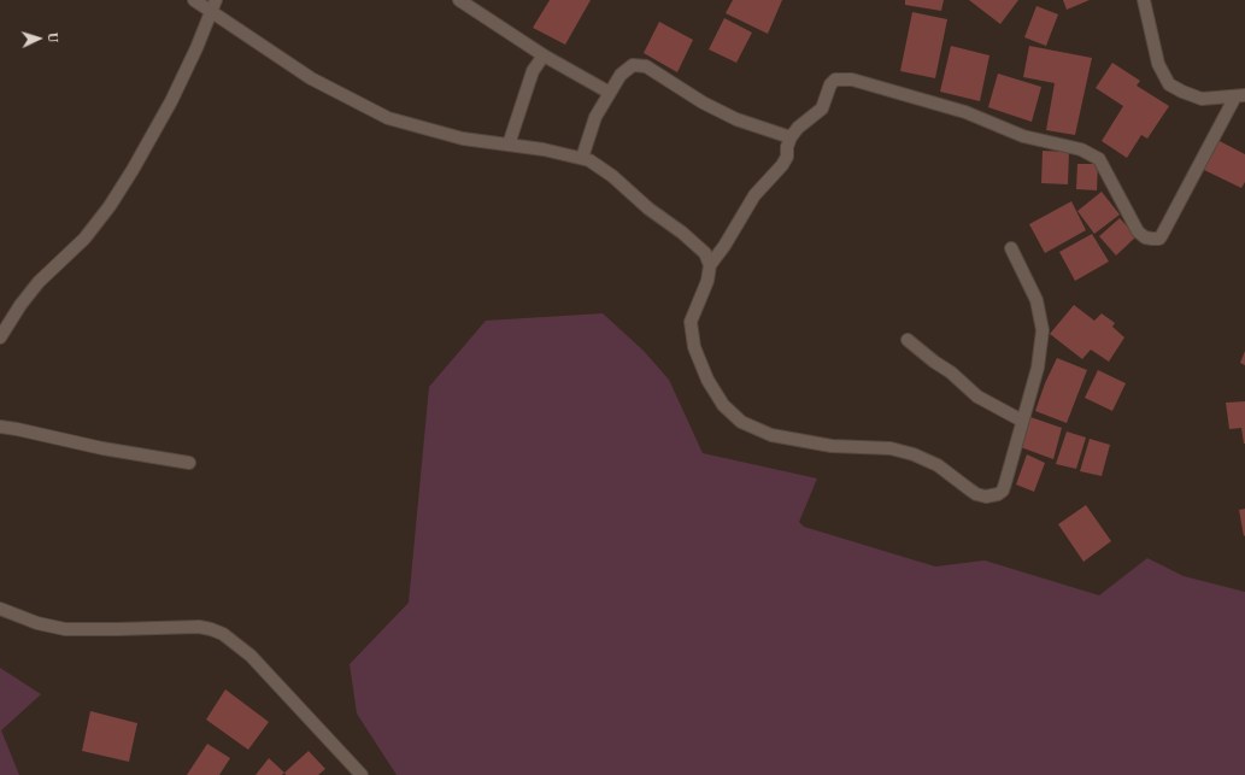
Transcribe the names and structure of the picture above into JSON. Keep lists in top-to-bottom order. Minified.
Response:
{"north":"right"}
